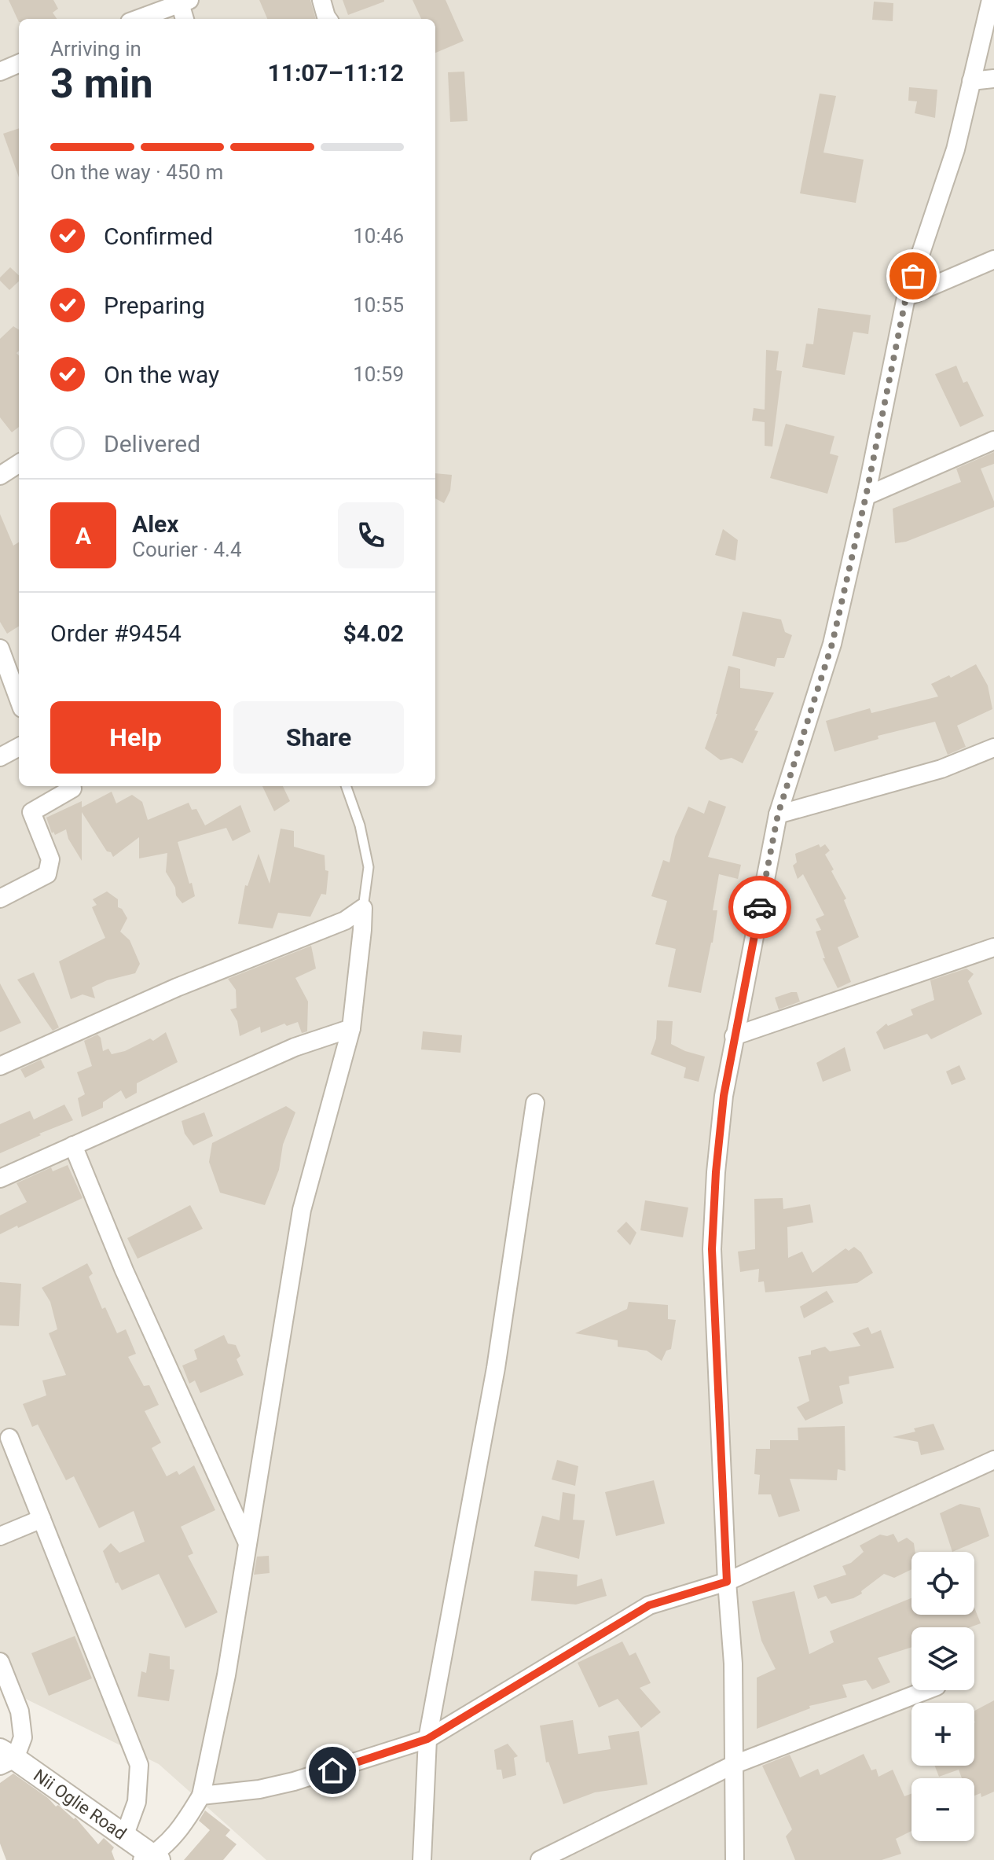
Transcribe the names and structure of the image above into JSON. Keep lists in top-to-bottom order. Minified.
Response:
{"streets":{"street":["Nii Oglie Road"]},"page":{"heading":["3 min","Arriving in","11:07–11:12"],"panel":["Alex","Courier · 4.4","Order #9454","$4.02"],"bar":"On the way · 450 m","list":[["Confirmed","10:46"],["Preparing","10:55"],["On the way","10:59"],"Delivered"],"round":"A","buttons":["Help","Share"],"map_buttons":["+","−"]}}
